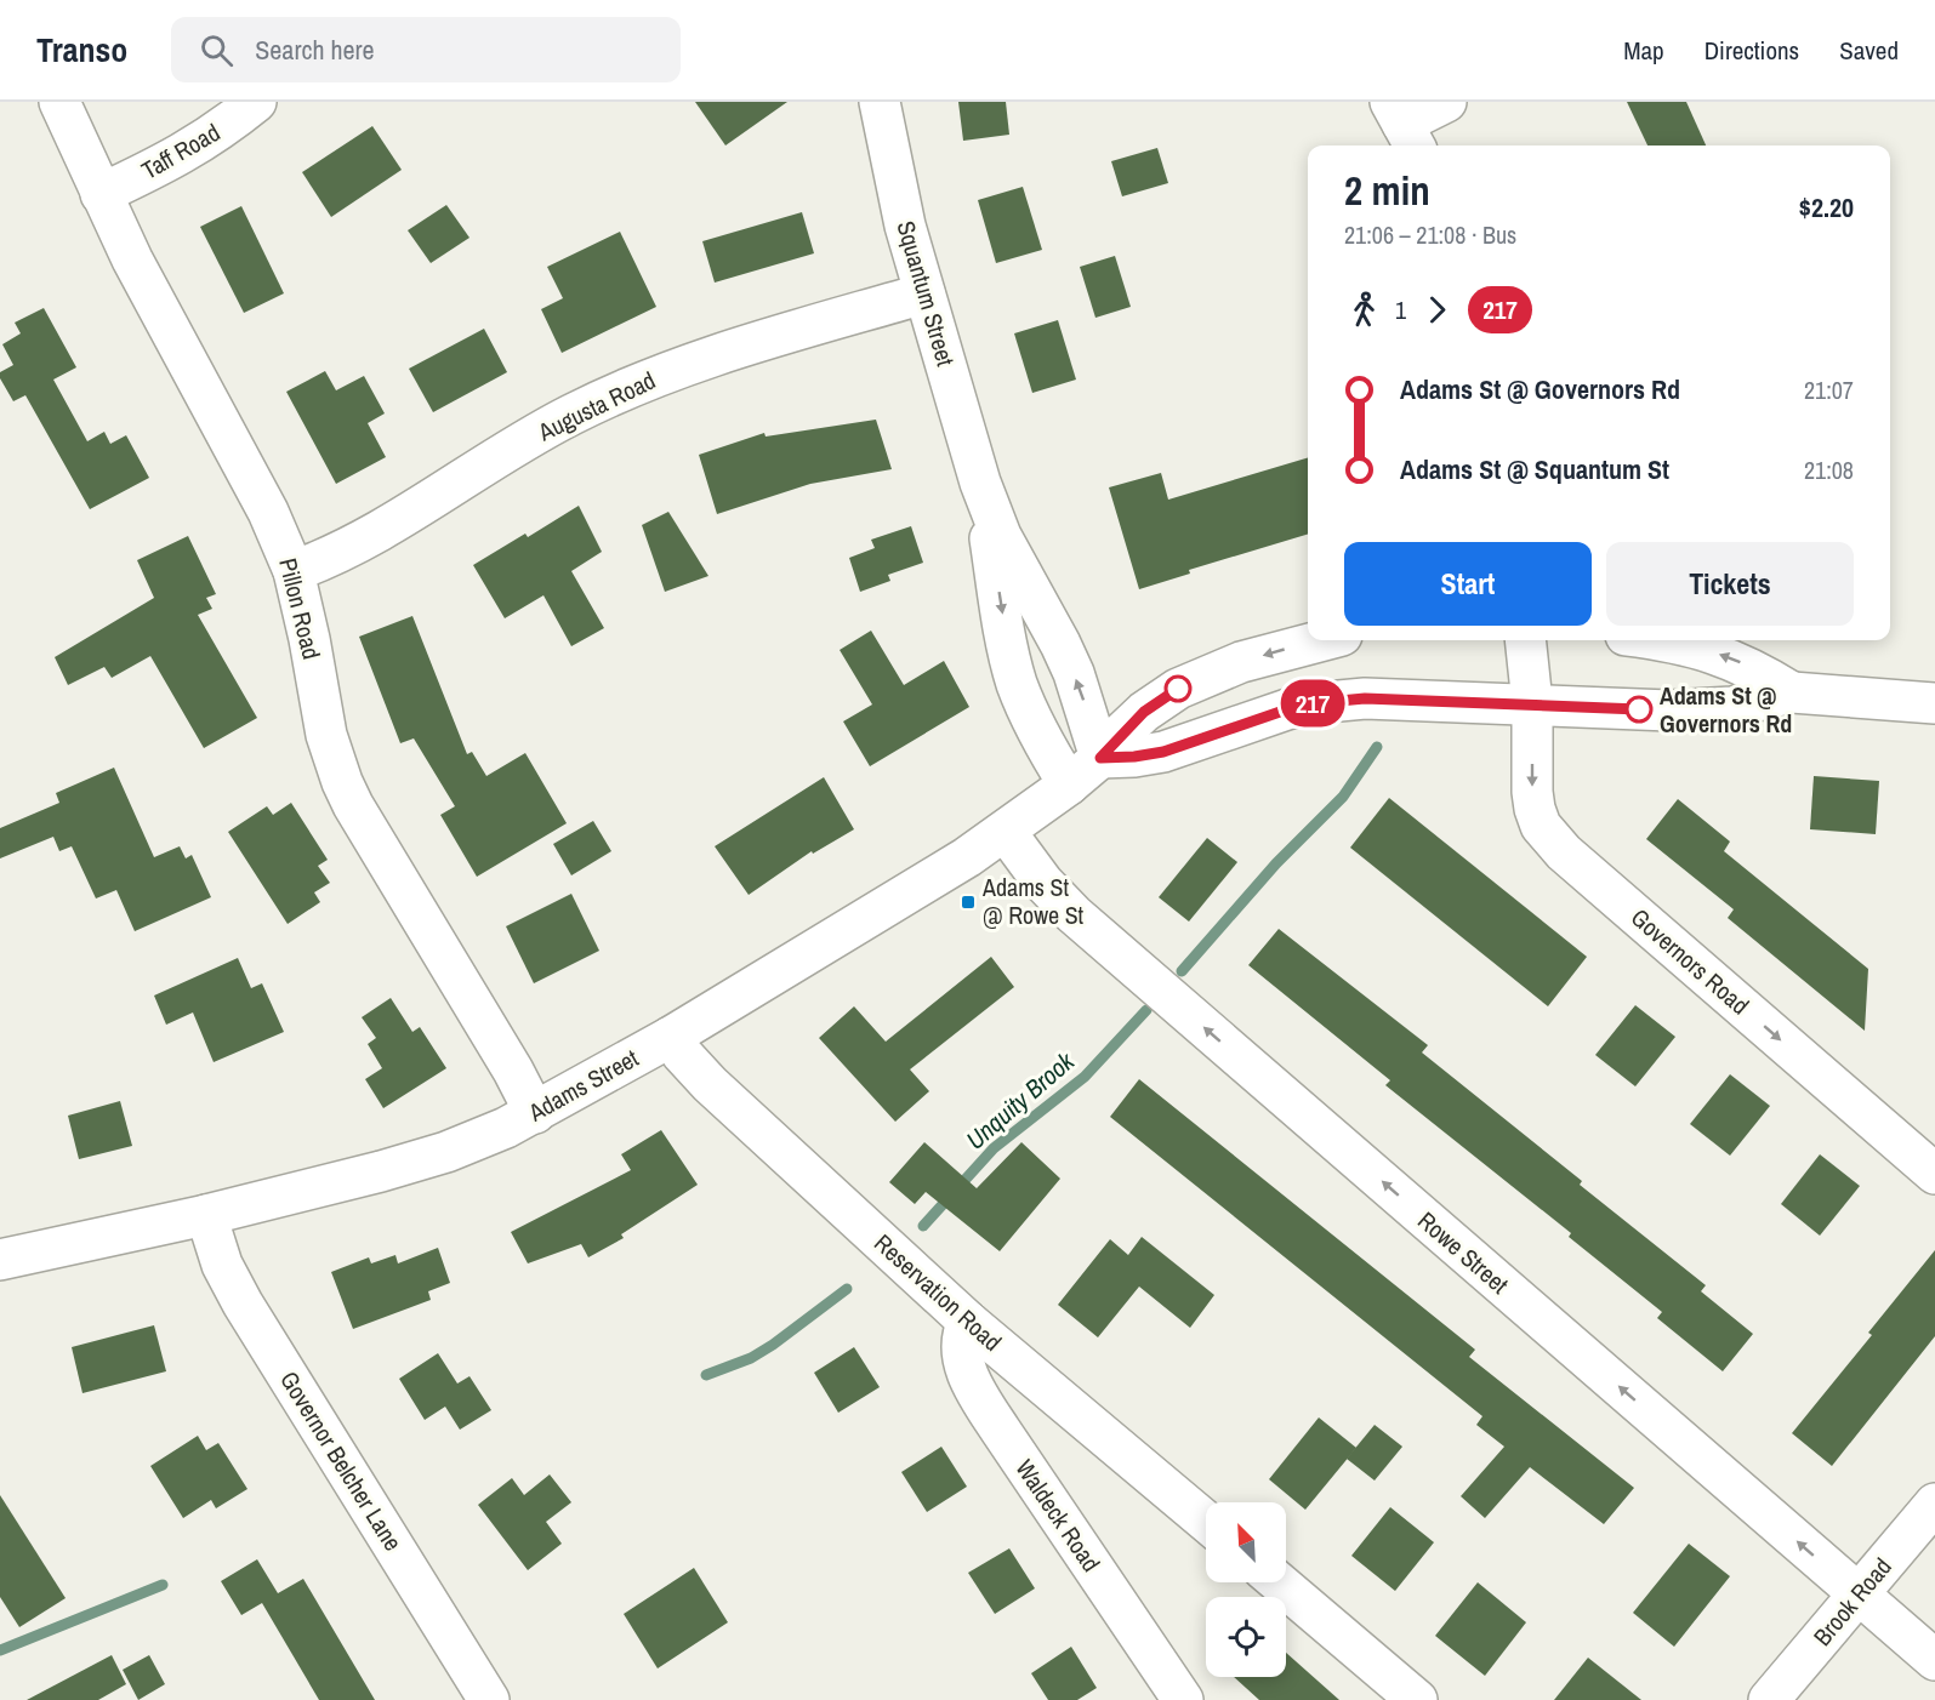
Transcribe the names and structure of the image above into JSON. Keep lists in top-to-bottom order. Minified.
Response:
{"streets":{"street":["Taff Road","Squantum Street","Augusta Road","Pillon Road","Governors Road","Adams Street","Rowe Street","Reservation Road","Governor Belcher Lane","Waldeck Road","Brook Road"]},"crossings":[["Taff Road","Pillon Road"],["Squantum Street","Augusta Road"],["Squantum Street","Adams Street"],["Augusta Road","Pillon Road"],["Pillon Road","Adams Street"],["Adams Street","Rowe Street"],["Adams Street","Reservation Road"],["Adams Street","Governor Belcher Lane"],["Rowe Street","Brook Road"],["Reservation Road","Waldeck Road"]],"one_way":["Governors Road","Rowe Street"],"water":["Unquity Brook"],"places":{"other":["Adams St @ Governors Rd"],"transit":["Adams St @ Rowe St"]},"lines":["bus line 217"],"north":"top left","page":{"header":"Transo","search":"Search here","nav":["Map","Directions","Saved"],"on_map":"217","heading":["2 min","21:06 – 21:08 · Bus","$2.20"],"legs":["1","217"],"list":[{"name":"Adams St @ Governors Rd","value":"21:07"},{"name":"Adams St @ Squantum St","value":"21:08"}],"buttons":["Start","Tickets"]}}
